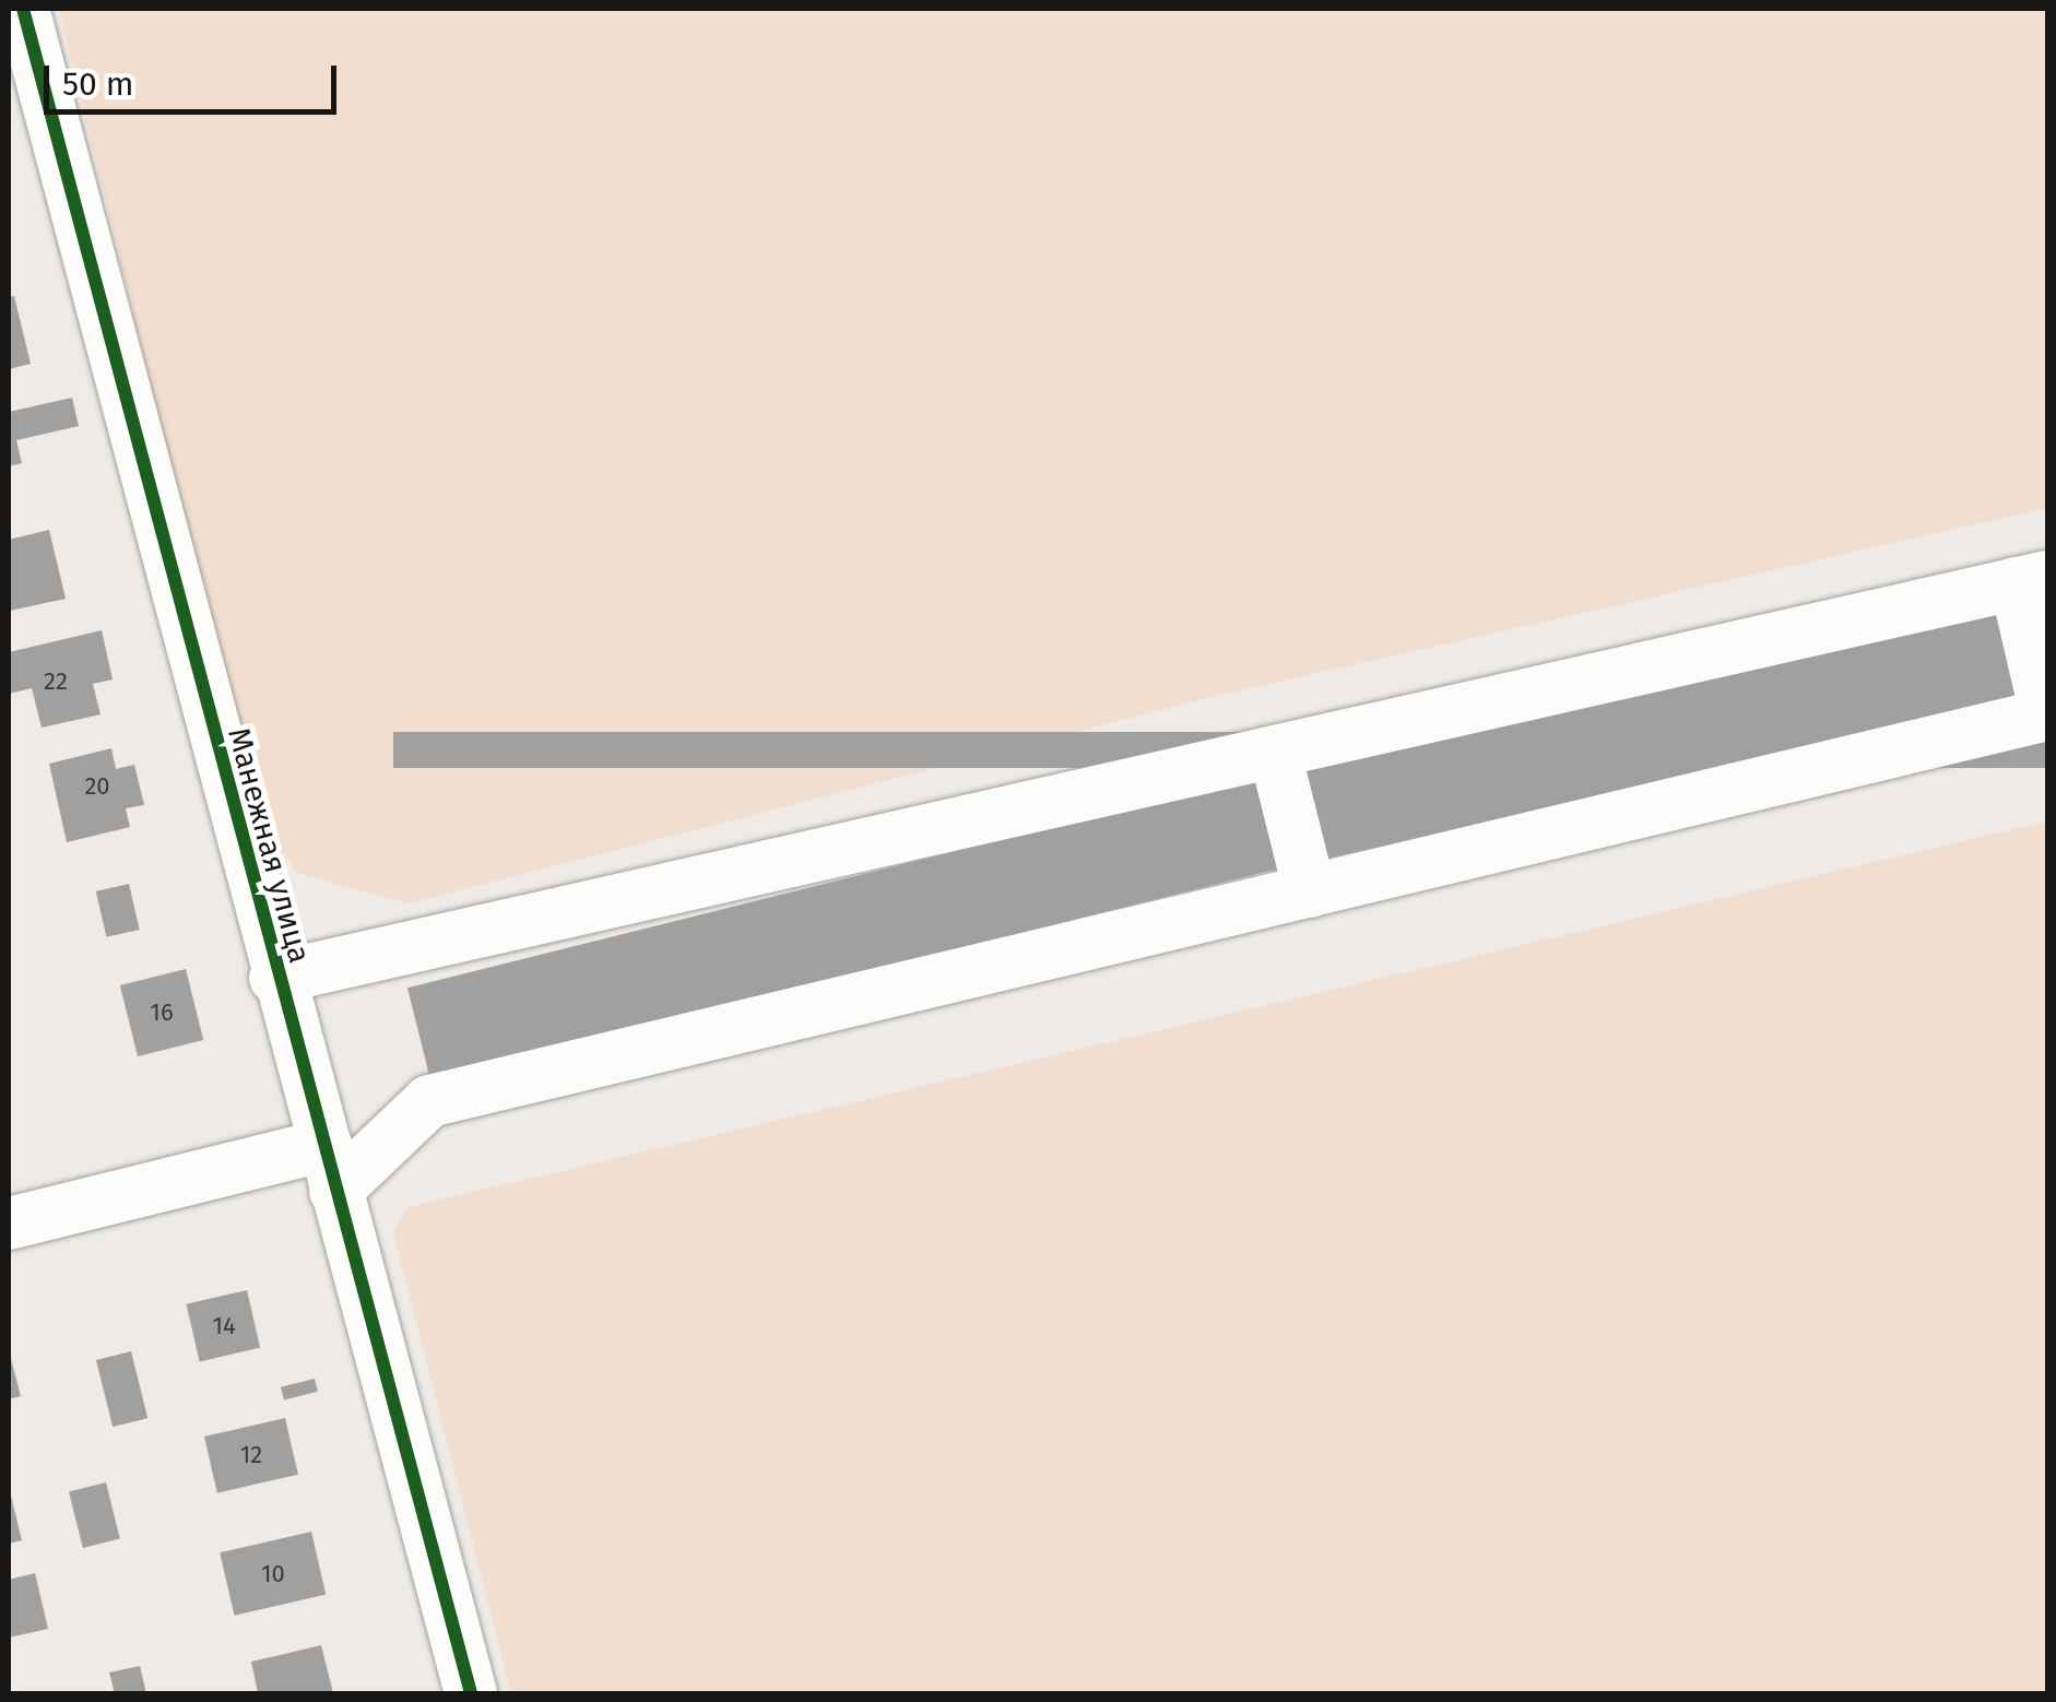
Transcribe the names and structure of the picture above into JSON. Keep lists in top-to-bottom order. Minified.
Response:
{"streets":{"street":["Манежная улица"]},"house_numbers":["22","20","16","14","12","10"],"scale_bar":"50 m"}
